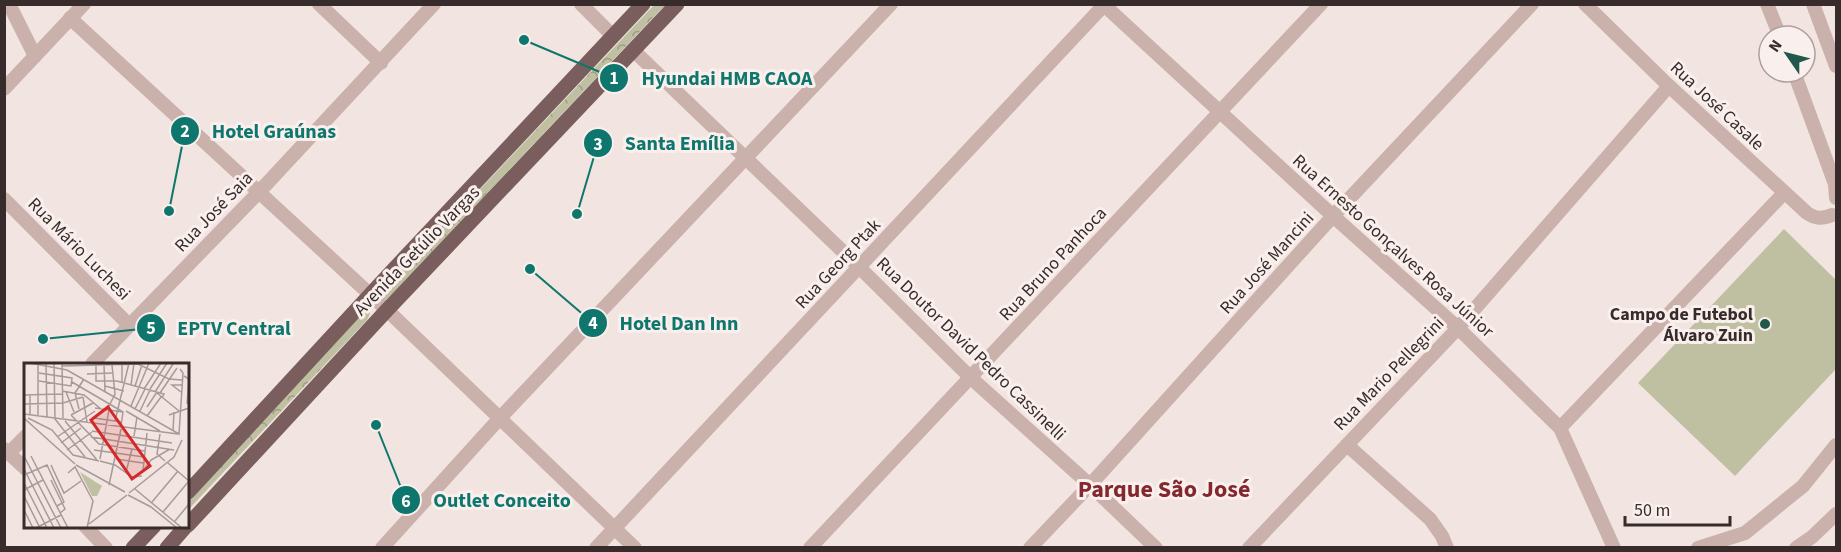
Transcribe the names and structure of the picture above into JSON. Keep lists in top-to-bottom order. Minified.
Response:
{"streets":{"main road":["Avenida Getúlio Vargas"],"street":["Rua José Casale","Rua José Saia","Rua Ernesto Gonçalves Rosa Júnior","Rua Mário Luchesi","Rua José Mancini","Rua Georg Ptak","Rua Bruno Panhoca","Rua Doutor David Pedro Cassinelli","Rua Mario Pellegrini"]},"crossings":[["Rua José Casale","Rua Mario Pellegrini"],["Rua José Saia","Rua Mário Luchesi"],["Rua Ernesto Gonçalves Rosa Júnior","Rua José Mancini"],["Rua Ernesto Gonçalves Rosa Júnior","Rua Georg Ptak"],["Rua Ernesto Gonçalves Rosa Júnior","Rua Bruno Panhoca"],["Rua Ernesto Gonçalves Rosa Júnior","Rua Mario Pellegrini"],["Avenida Getúlio Vargas","Rua Doutor David Pedro Cassinelli"],["Rua José Mancini","Rua Doutor David Pedro Cassinelli"],["Rua Georg Ptak","Rua Doutor David Pedro Cassinelli"],["Rua Bruno Panhoca","Rua Doutor David Pedro Cassinelli"]],"districts":["Parque São José"],"places":["Hyundai HMB CAOA","Hotel Graúnas","Santa Emília","Hotel Dan Inn","Campo de Futebol Álvaro Zuin","EPTV Central","Outlet Conceito"],"scale_bar":"50 m","north":"top left"}
